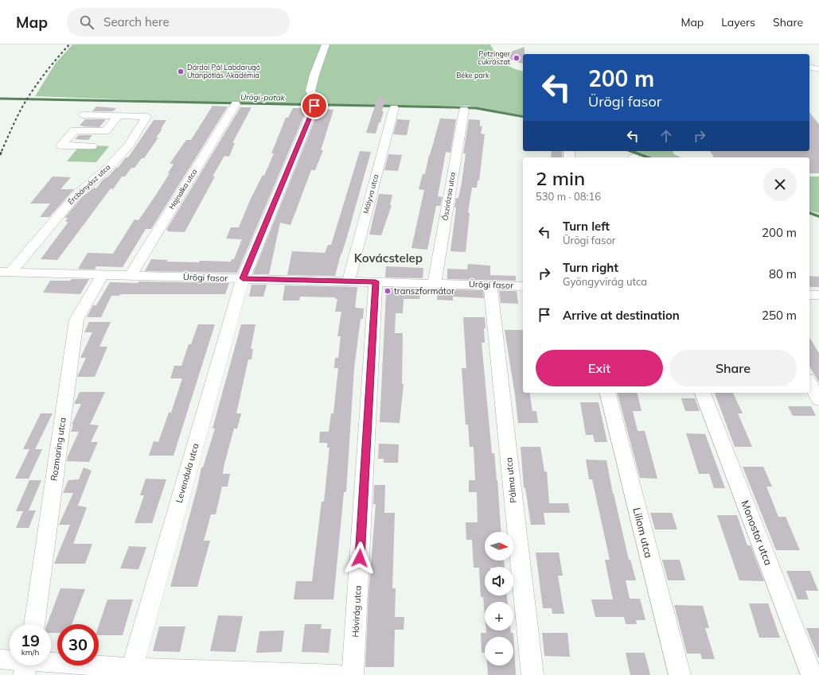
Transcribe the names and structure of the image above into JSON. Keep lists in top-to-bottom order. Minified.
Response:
{"streets":{"street":["Ércbányász utca","Hajnalka utca","Mályva utca","Őszirózsa utca","Ürögi fasor","Rozmaring utca","Levendula utca","Pálma utca","Liliom utca","Monostor utca","Hóvirág utca"]},"crossings":[["Ércbányász utca","Ürögi fasor"],["Hajnalka utca","Ürögi fasor"],["Mályva utca","Ürögi fasor"],["Őszirózsa utca","Ürögi fasor"],["Ürögi fasor","Rozmaring utca"],["Ürögi fasor","Levendula utca"],["Ürögi fasor","Pálma utca"],["Ürögi fasor","Hóvirág utca"]],"districts":["Kovácstelep"],"water":["Ürögi-patak"],"parks":["Béke park"],"places":["Petzinger cukrászat","Dárdai Pál Labdarugó Utánpótlás Akadémia","transzformátor"],"north":"right","page":{"header":"Map","search":"Search here","nav":["Map","Layers","Share"],"turn":["200 m","Ürögi fasor"],"heading":["2 min","530 m · 08:16"],"list":[{"name":"Turn left","note":"Ürögi fasor","value":"200 m"},{"name":"Turn right","note":"Gyöngyvirág utca","value":"80 m"},{"name":"Arrive at destination","value":"250 m"}],"buttons":["Exit","Share"],"map_buttons":["+","−"],"speed":"19 km/h","limit":"30"}}
